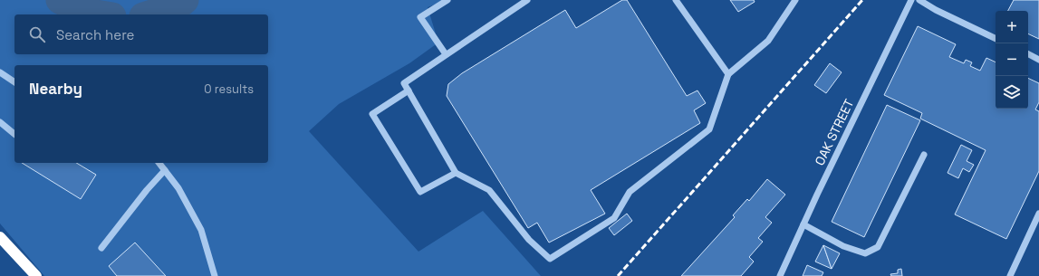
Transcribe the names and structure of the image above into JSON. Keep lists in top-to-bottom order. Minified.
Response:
{"streets":{"street":["OAK STREET"]},"page":{"map_buttons":["+","−"],"search":"Search here","heading":["Nearby","0 results"]}}
